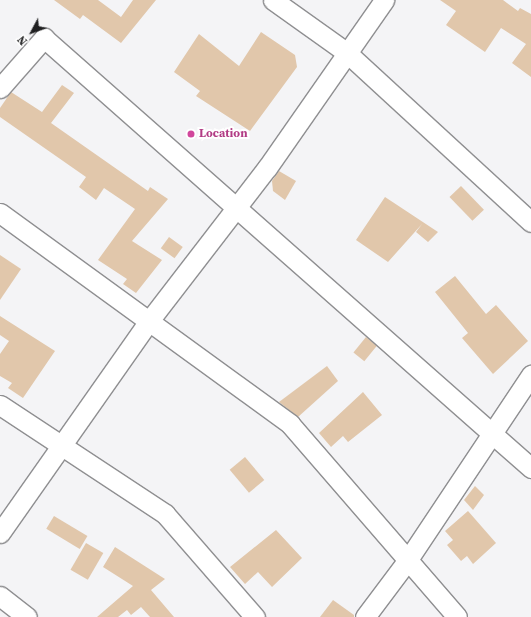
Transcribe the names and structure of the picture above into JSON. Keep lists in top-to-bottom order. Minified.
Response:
{"places":["Location"],"north":"bottom left"}
